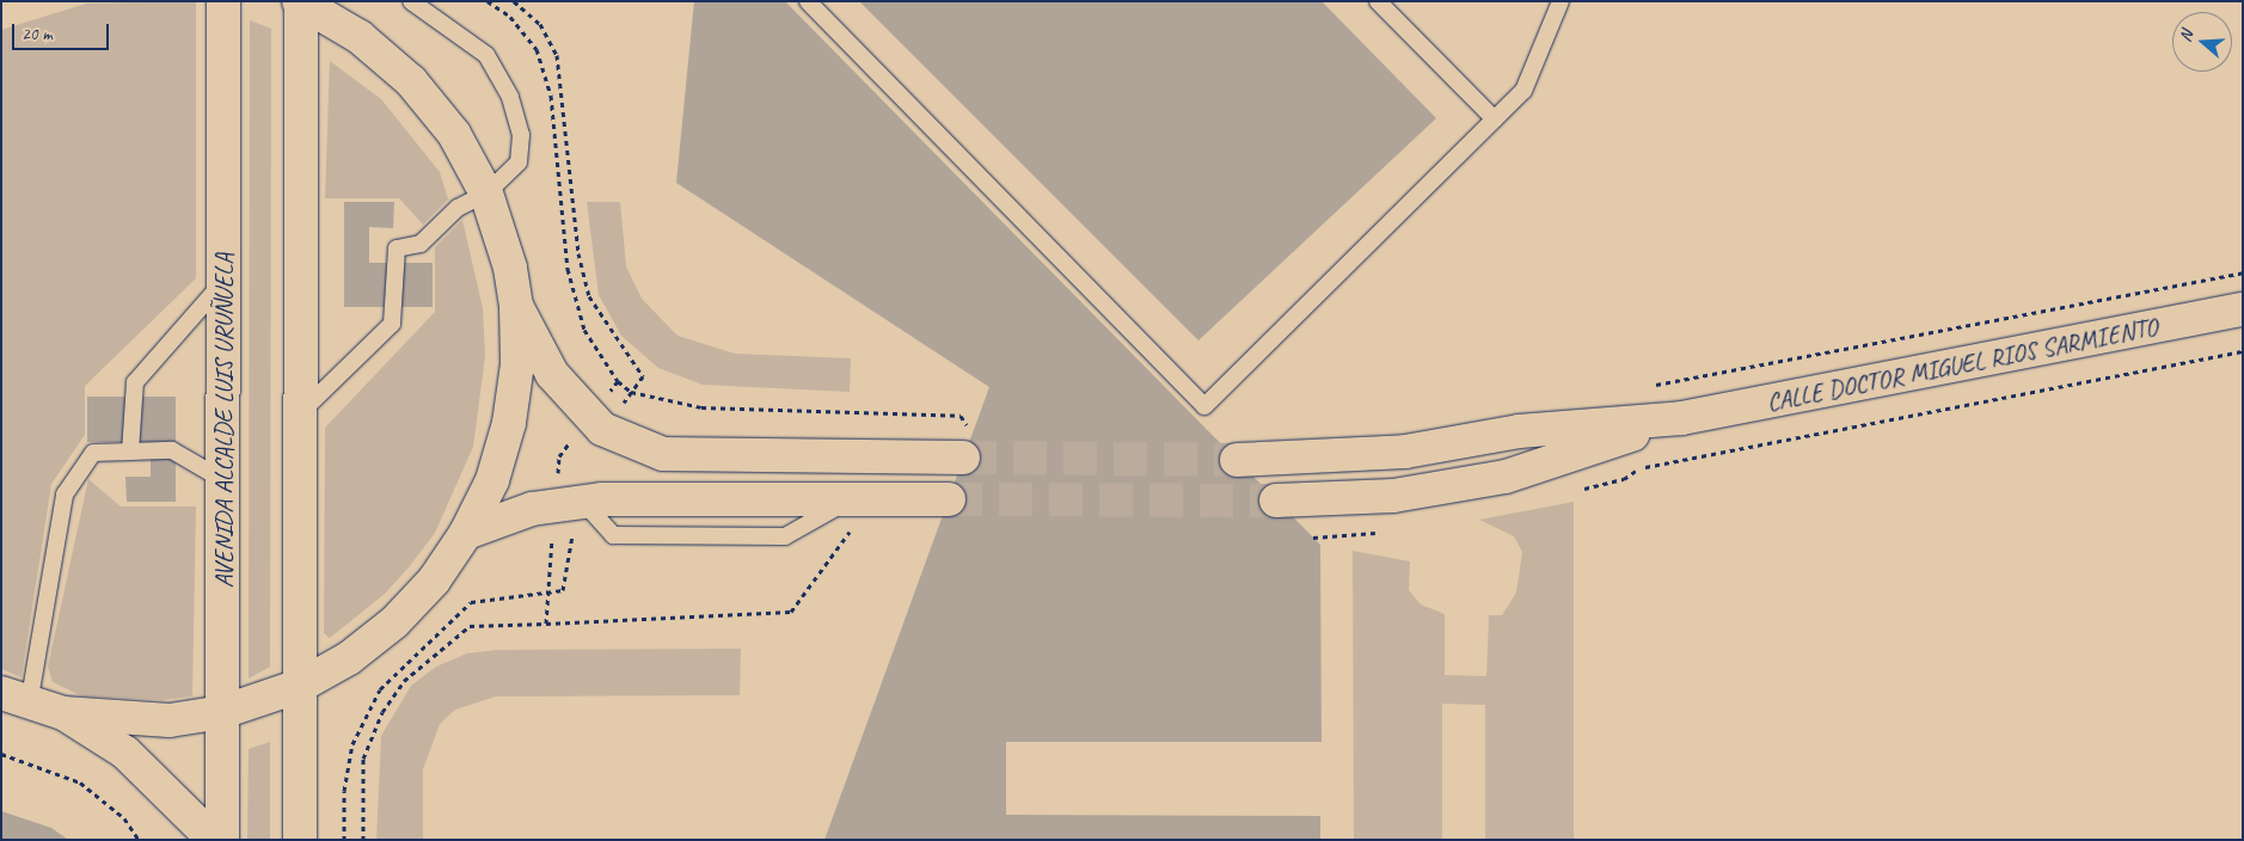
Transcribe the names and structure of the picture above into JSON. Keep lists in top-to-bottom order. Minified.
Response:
{"streets":{"main road":["CALLE DOCTOR MIGUEL RIOS SARMIENTO","AVENIDA ALCALDE LUIS URUÑUELA"]},"scale_bar":"20 m","north":"left"}
